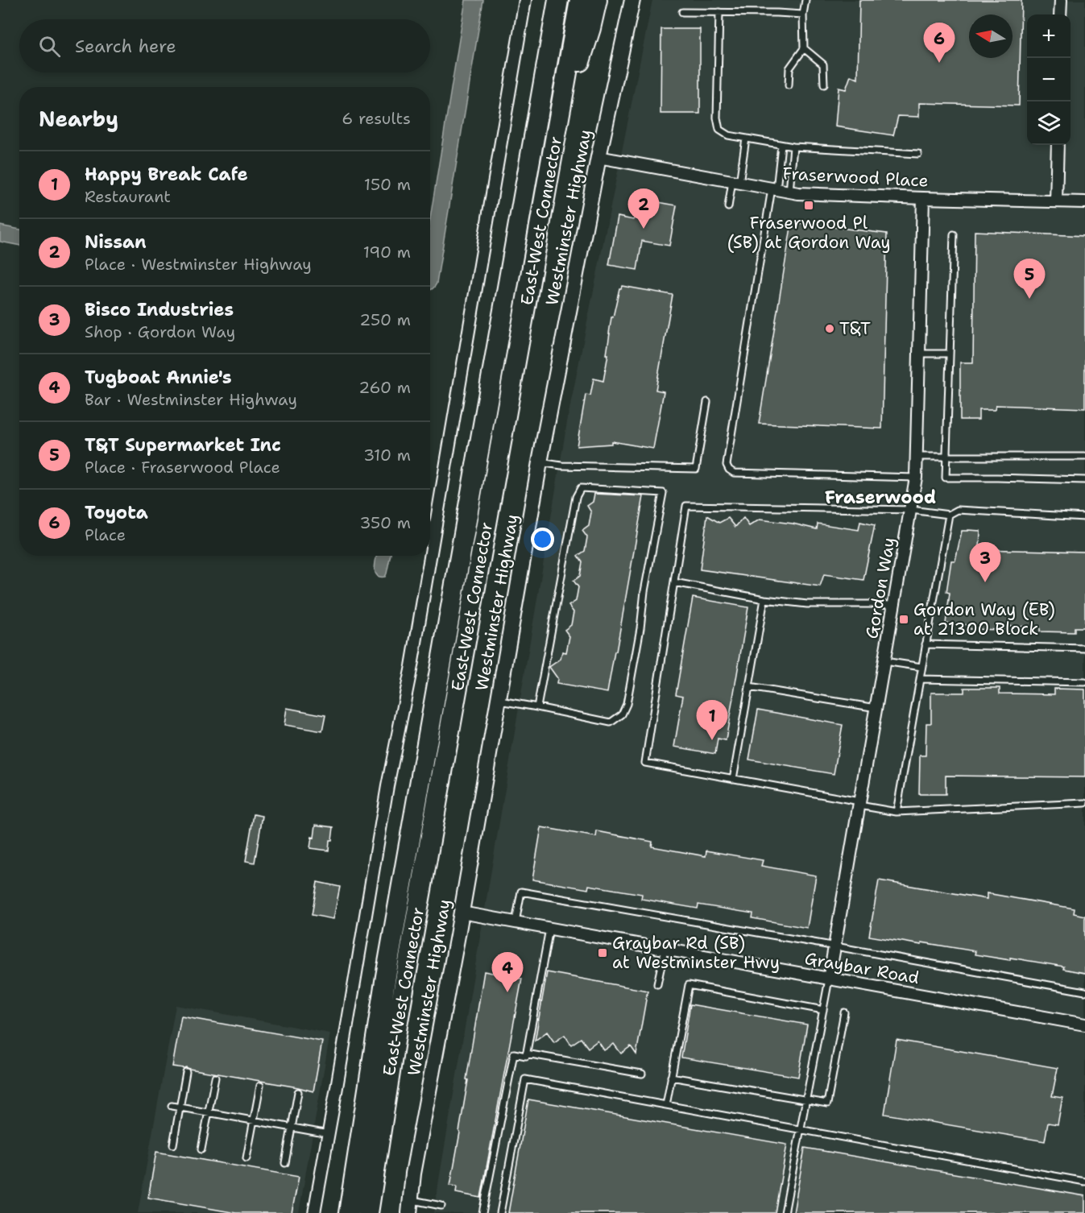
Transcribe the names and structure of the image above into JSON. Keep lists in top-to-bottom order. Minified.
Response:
{"streets":{"highway":["East-West Connector"],"main road":["Westminster Highway"],"street":["Fraserwood Place","Gordon Way","Graybar Road"]},"crossings":[["Fraserwood Place","Westminster Highway"],["Fraserwood Place","Gordon Way"],["Westminster Highway","Graybar Road"],["Gordon Way","Graybar Road"]],"districts":["Fraserwood"],"places":{"transit":["Fraserwood Pl (SB) at Gordon Way","Gordon Way (EB) at 21300 Block","Graybar Rd (SB) at Westminster Hwy"],"other":["T&T"]},"north":"left","page":{"map_buttons":["+","−"],"search":"Search here","pins":["6","2","5","3","1","4"],"heading":["Nearby","6 results"],"list":[{"mark":"1","name":"Happy Break Cafe","note":"Restaurant","value":"150 m"},{"mark":"2","name":"Nissan","note":"Place · Westminster Highway","value":"190 m"},{"mark":"3","name":"Bisco Industries","note":"Shop · Gordon Way","value":"250 m"},{"mark":"4","name":"Tugboat Annie's","note":"Bar · Westminster Highway","value":"260 m"},{"mark":"5","name":"T&T Supermarket Inc","note":"Place · Fraserwood Place","value":"310 m"},{"mark":"6","name":"Toyota","note":"Place","value":"350 m"}]}}
